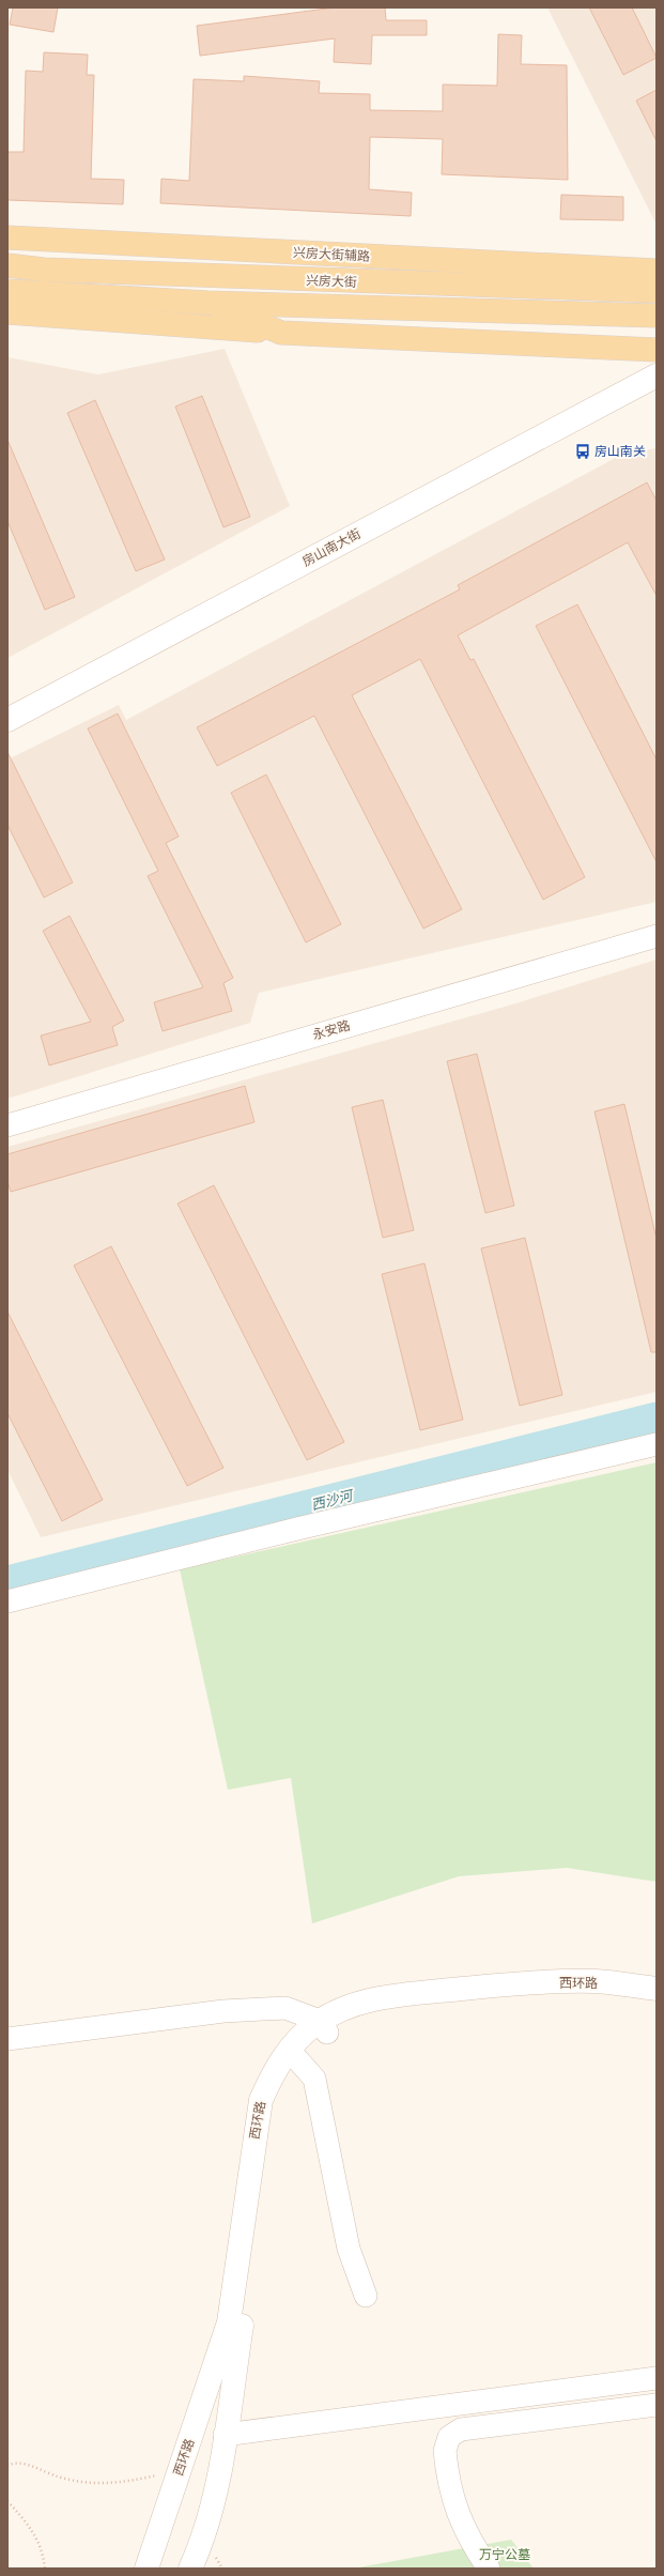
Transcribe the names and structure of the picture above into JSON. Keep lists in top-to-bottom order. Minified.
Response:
{"streets":{"main road":["兴房大街辅路","兴房大街","房山南大街","西环路"],"street":["永安路"]},"water":["西沙河"],"parks":["万宁公墓"],"places":{"bus stop":["房山南关"]}}
